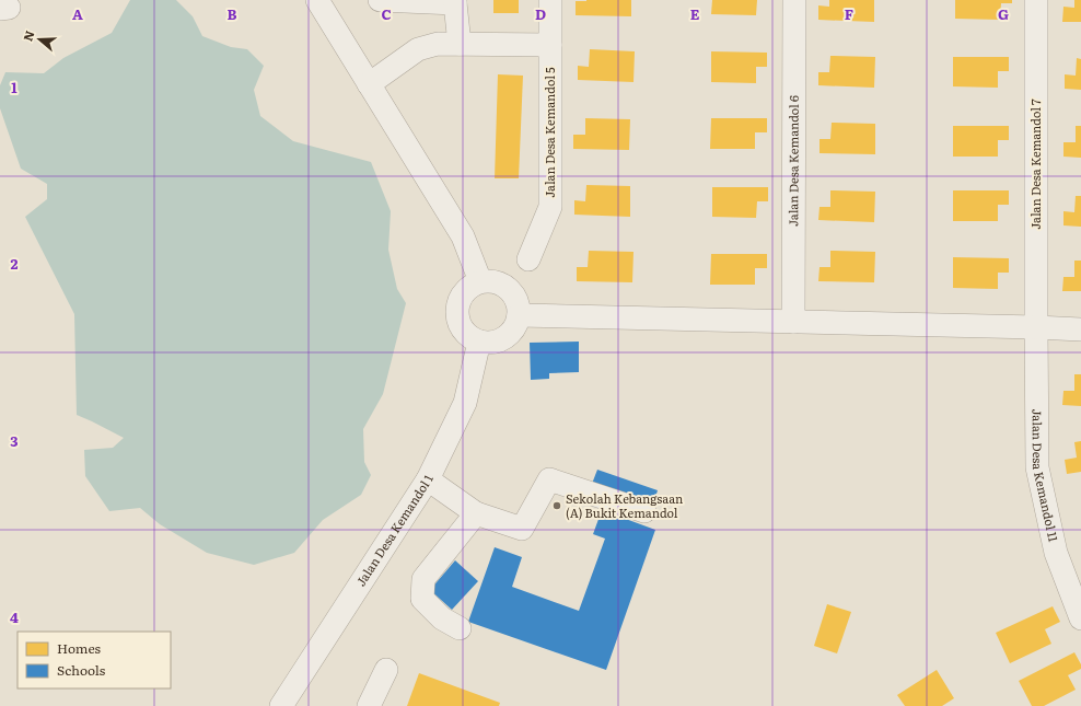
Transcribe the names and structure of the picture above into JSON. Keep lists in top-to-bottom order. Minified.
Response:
{"streets":{"street":["Jalan Desa Kemandol 5","Jalan Desa Kemandol 6","Jalan Desa Kemandol 7","Jalan Desa Kemandol 11","Jalan Desa Kemandol 1"]},"crossings":[["Jalan Desa Kemandol 7","Jalan Desa Kemandol 11"]],"places":["Sekolah Kebangsaan (A) Bukit Kemandol"],"legend":["Homes","Schools"],"north":"left","grid":{"columns":["A","B","C","D","E","F","G"],"rows":["1","2","3","4"]}}
